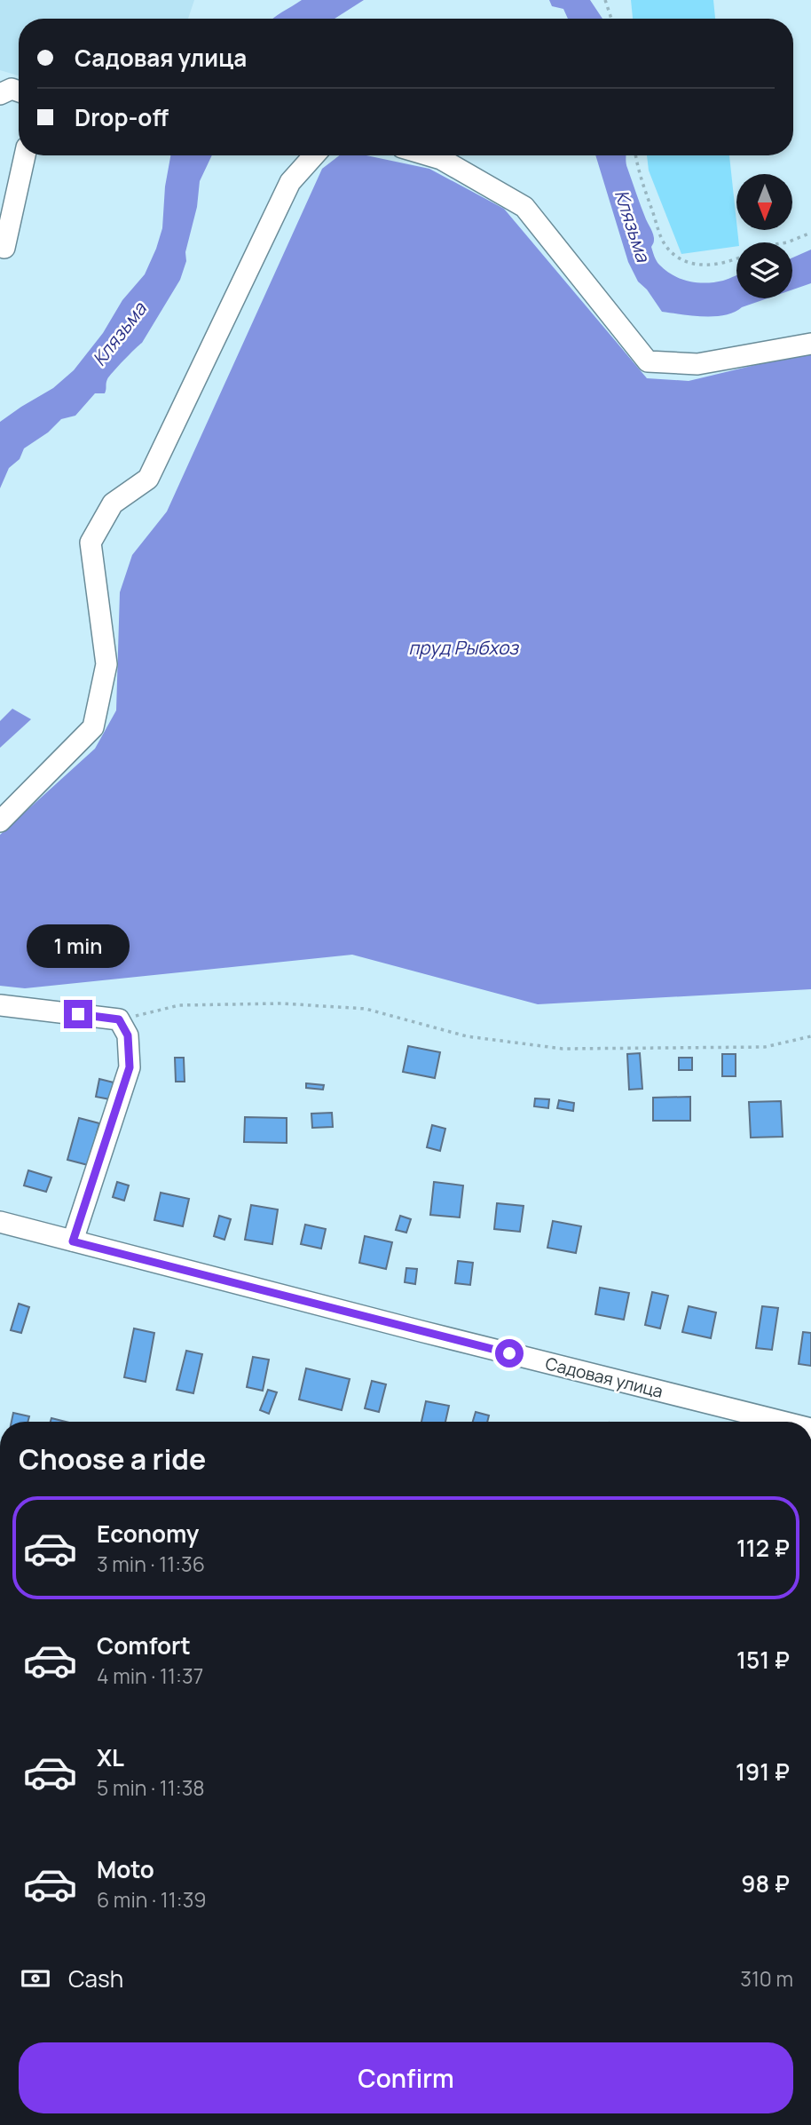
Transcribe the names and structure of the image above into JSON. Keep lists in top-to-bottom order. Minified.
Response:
{"streets":{"street":["Садовая улица"]},"water":["Клязьма","пруд Рыбхоз"],"north":"bottom","page":{"banner":["Садовая улица","Drop-off"],"bubble":"1 min","heading":"Choose a ride","list":[{"name":"Economy","note":"3 min · 11:36","value":"112 ₽"},{"name":"Comfort","note":"4 min · 11:37","value":"151 ₽"},{"name":"XL","note":"5 min · 11:38","value":"191 ₽"},{"name":"Moto","note":"6 min · 11:39","value":"98 ₽"}],"pay":["Cash","310 m"],"buttons":"Confirm"}}
